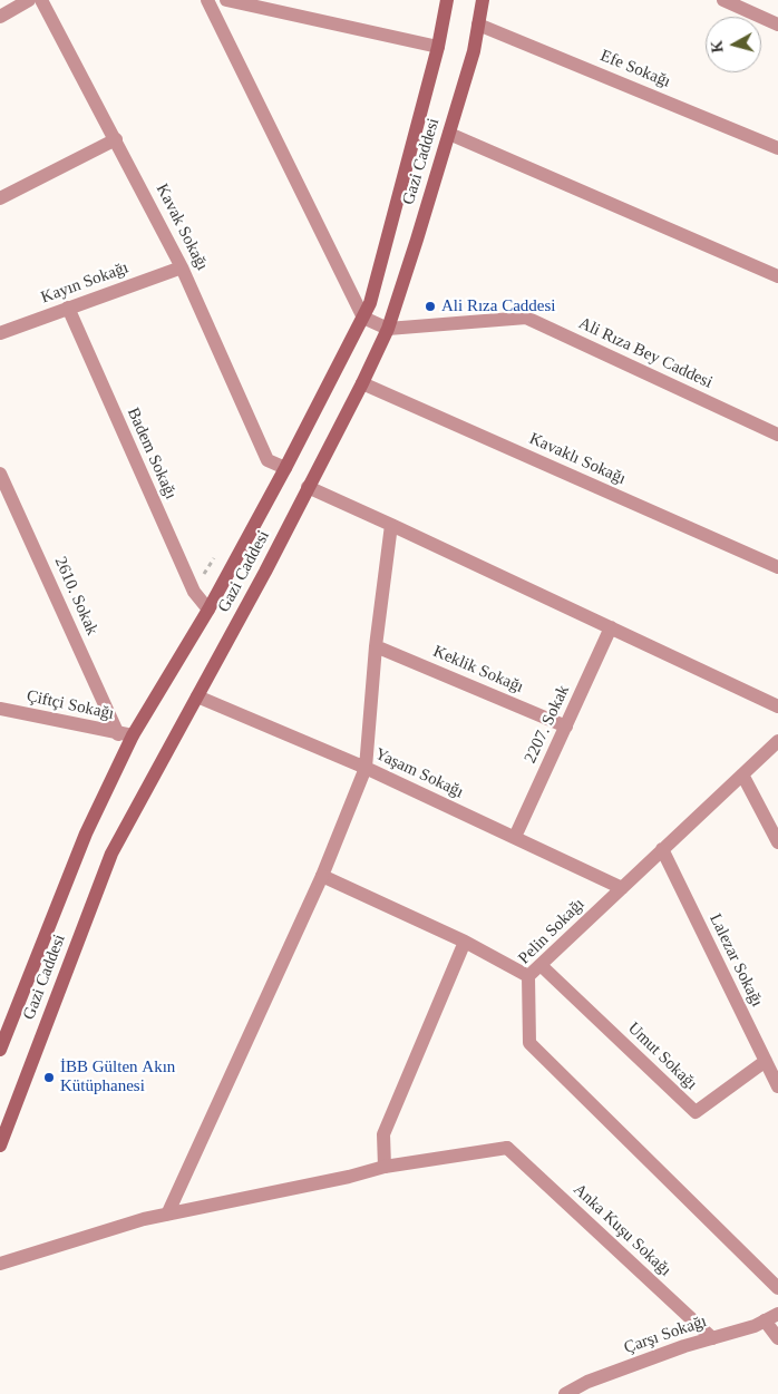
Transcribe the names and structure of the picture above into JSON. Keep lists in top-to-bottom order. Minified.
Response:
{"streets":{"main road":["Gazi Caddesi"],"street":["Efe Sokağı","Kavak Sokağı","Kayın Sokağı","Ali Rıza Bey Caddesi","Badem Sokağı","Kavaklı Sokağı","2610. Sokak","Keklik Sokağı","Çiftçi Sokağı","2207. Sokak","Yaşam Sokağı","Pelin Sokağı","Lalezar Sokağı","Umut Sokağı","Anka Kuşu Sokağı","Çarşı Sokağı"]},"crossings":[["Efe Sokağı","Gazi Caddesi"],["Gazi Caddesi","Kavak Sokağı"],["Gazi Caddesi","Ali Rıza Bey Caddesi"],["Gazi Caddesi","Badem Sokağı"],["Gazi Caddesi","Kavaklı Sokağı"],["Gazi Caddesi","2610. Sokak"],["Gazi Caddesi","Çiftçi Sokağı"],["Gazi Caddesi","Yaşam Sokağı"],["Kavak Sokağı","Kayın Sokağı"],["Kayın Sokağı","Badem Sokağı"],["2610. Sokak","Çiftçi Sokağı"],["Keklik Sokağı","2207. Sokak"],["2207. Sokak","Yaşam Sokağı"],["Yaşam Sokağı","Pelin Sokağı"],["Pelin Sokağı","Lalezar Sokağı"],["Pelin Sokağı","Umut Sokağı"],["Lalezar Sokağı","Umut Sokağı"],["Anka Kuşu Sokağı","Çarşı Sokağı"]],"places":["Ali Rıza Caddesi","İBB Gülten Akın Kütüphanesi"],"north":"left"}
